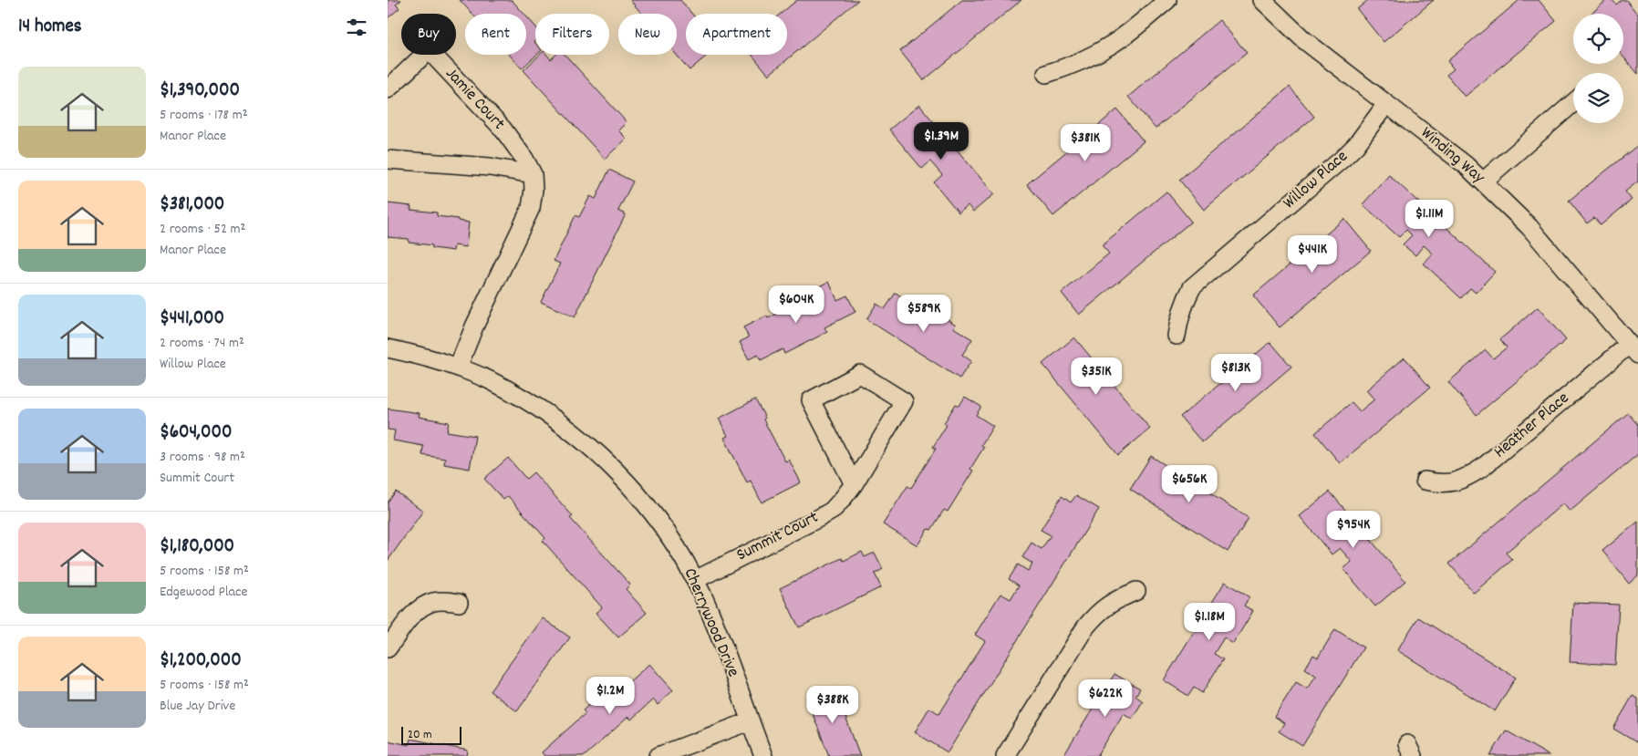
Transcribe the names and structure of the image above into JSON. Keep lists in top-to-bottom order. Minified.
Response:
{"streets":{"street":["Jamie Court","Winding Way","Willow Place","Heather Place","Summit Court","Cherrywood Drive"]},"crossings":[["Winding Way","Willow Place"],["Winding Way","Heather Place"],["Summit Court","Cherrywood Drive"]],"scale_bar":"20 m","page":{"heading":"14 homes","chip":["Buy","Rent","Filters","New","Apartment"],"list":[{"name":"$1,390,000","note":"5 rooms · 178 m² · Manor Place"},{"name":"$381,000","note":"2 rooms · 52 m² · Manor Place"},{"name":"$441,000","note":"2 rooms · 74 m² · Willow Place"},{"name":"$604,000","note":"3 rooms · 98 m² · Summit Court"},{"name":"$1,180,000","note":"5 rooms · 158 m² · Edgewood Place"},{"name":"$1,200,000","note":"5 rooms · 158 m² · Blue Jay Drive"}],"price":["$1.39M","$381K","$1.11M","$441K","$604K","$589K","$813K","$351K","$656K","$954K","$1.18M","$1.2M","$622K","$388K"],"scale":"20 m"}}
